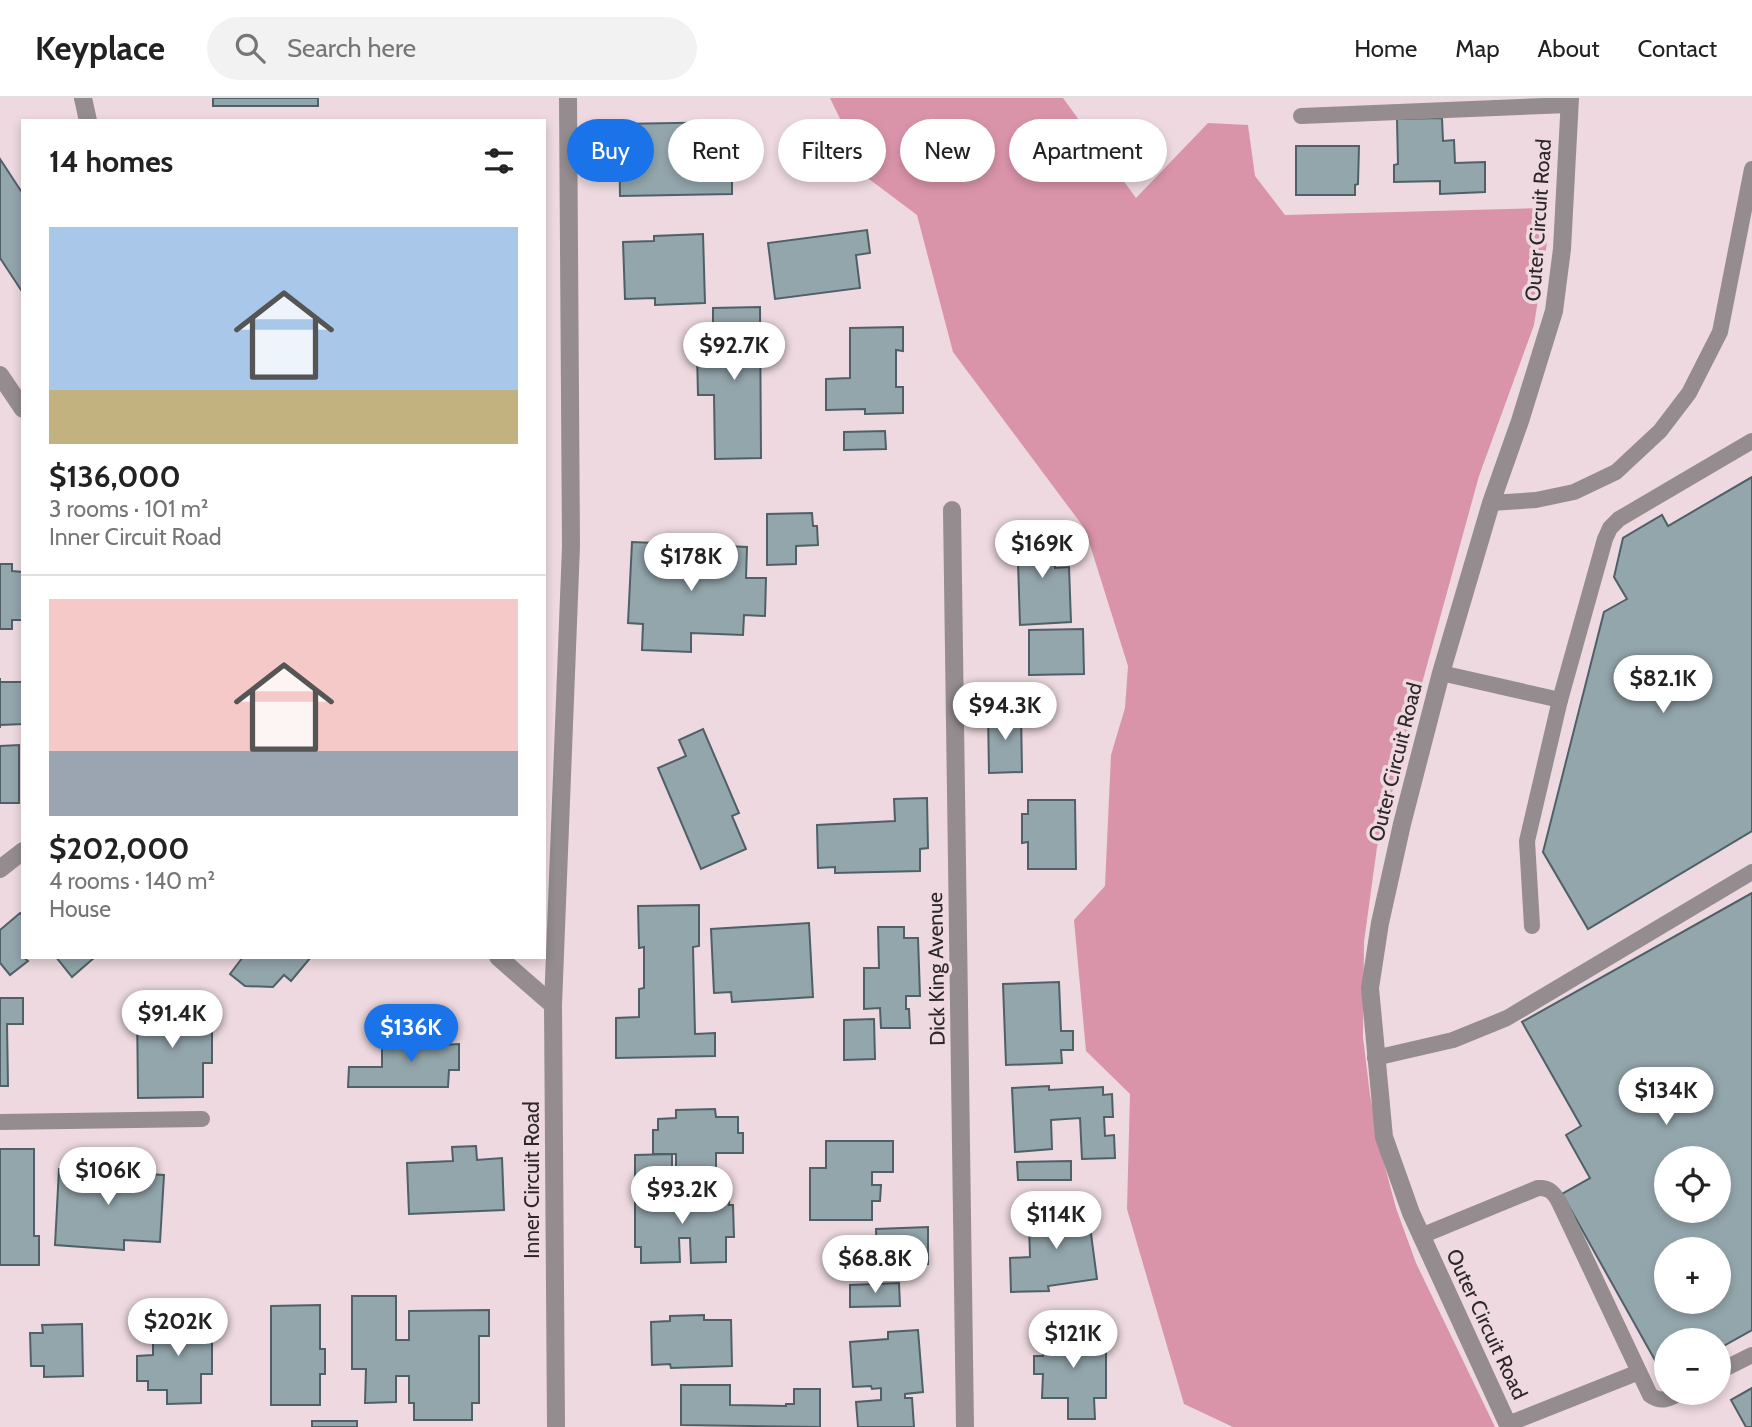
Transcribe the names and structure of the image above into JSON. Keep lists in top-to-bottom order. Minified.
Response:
{"streets":{"street":["Outer Circuit Road","Dick King Avenue","Inner Circuit Road"]},"page":{"header":"Keyplace","search":"Search here","nav":["Home","Map","About","Contact"],"chip":["Buy","Rent","Filters","New","Apartment"],"heading":"14 homes","list":[{"name":"$136,000","note":"3 rooms · 101 m² · Inner Circuit Road"},{"name":"$202,000","note":"4 rooms · 140 m² · House"}],"price":["$92.7K","$169K","$178K","$82.1K","$94.3K","$91.4K","$136K","$134K","$106K","$93.2K","$114K","$68.8K","$202K","$121K"],"map_buttons":["+","−"]}}
